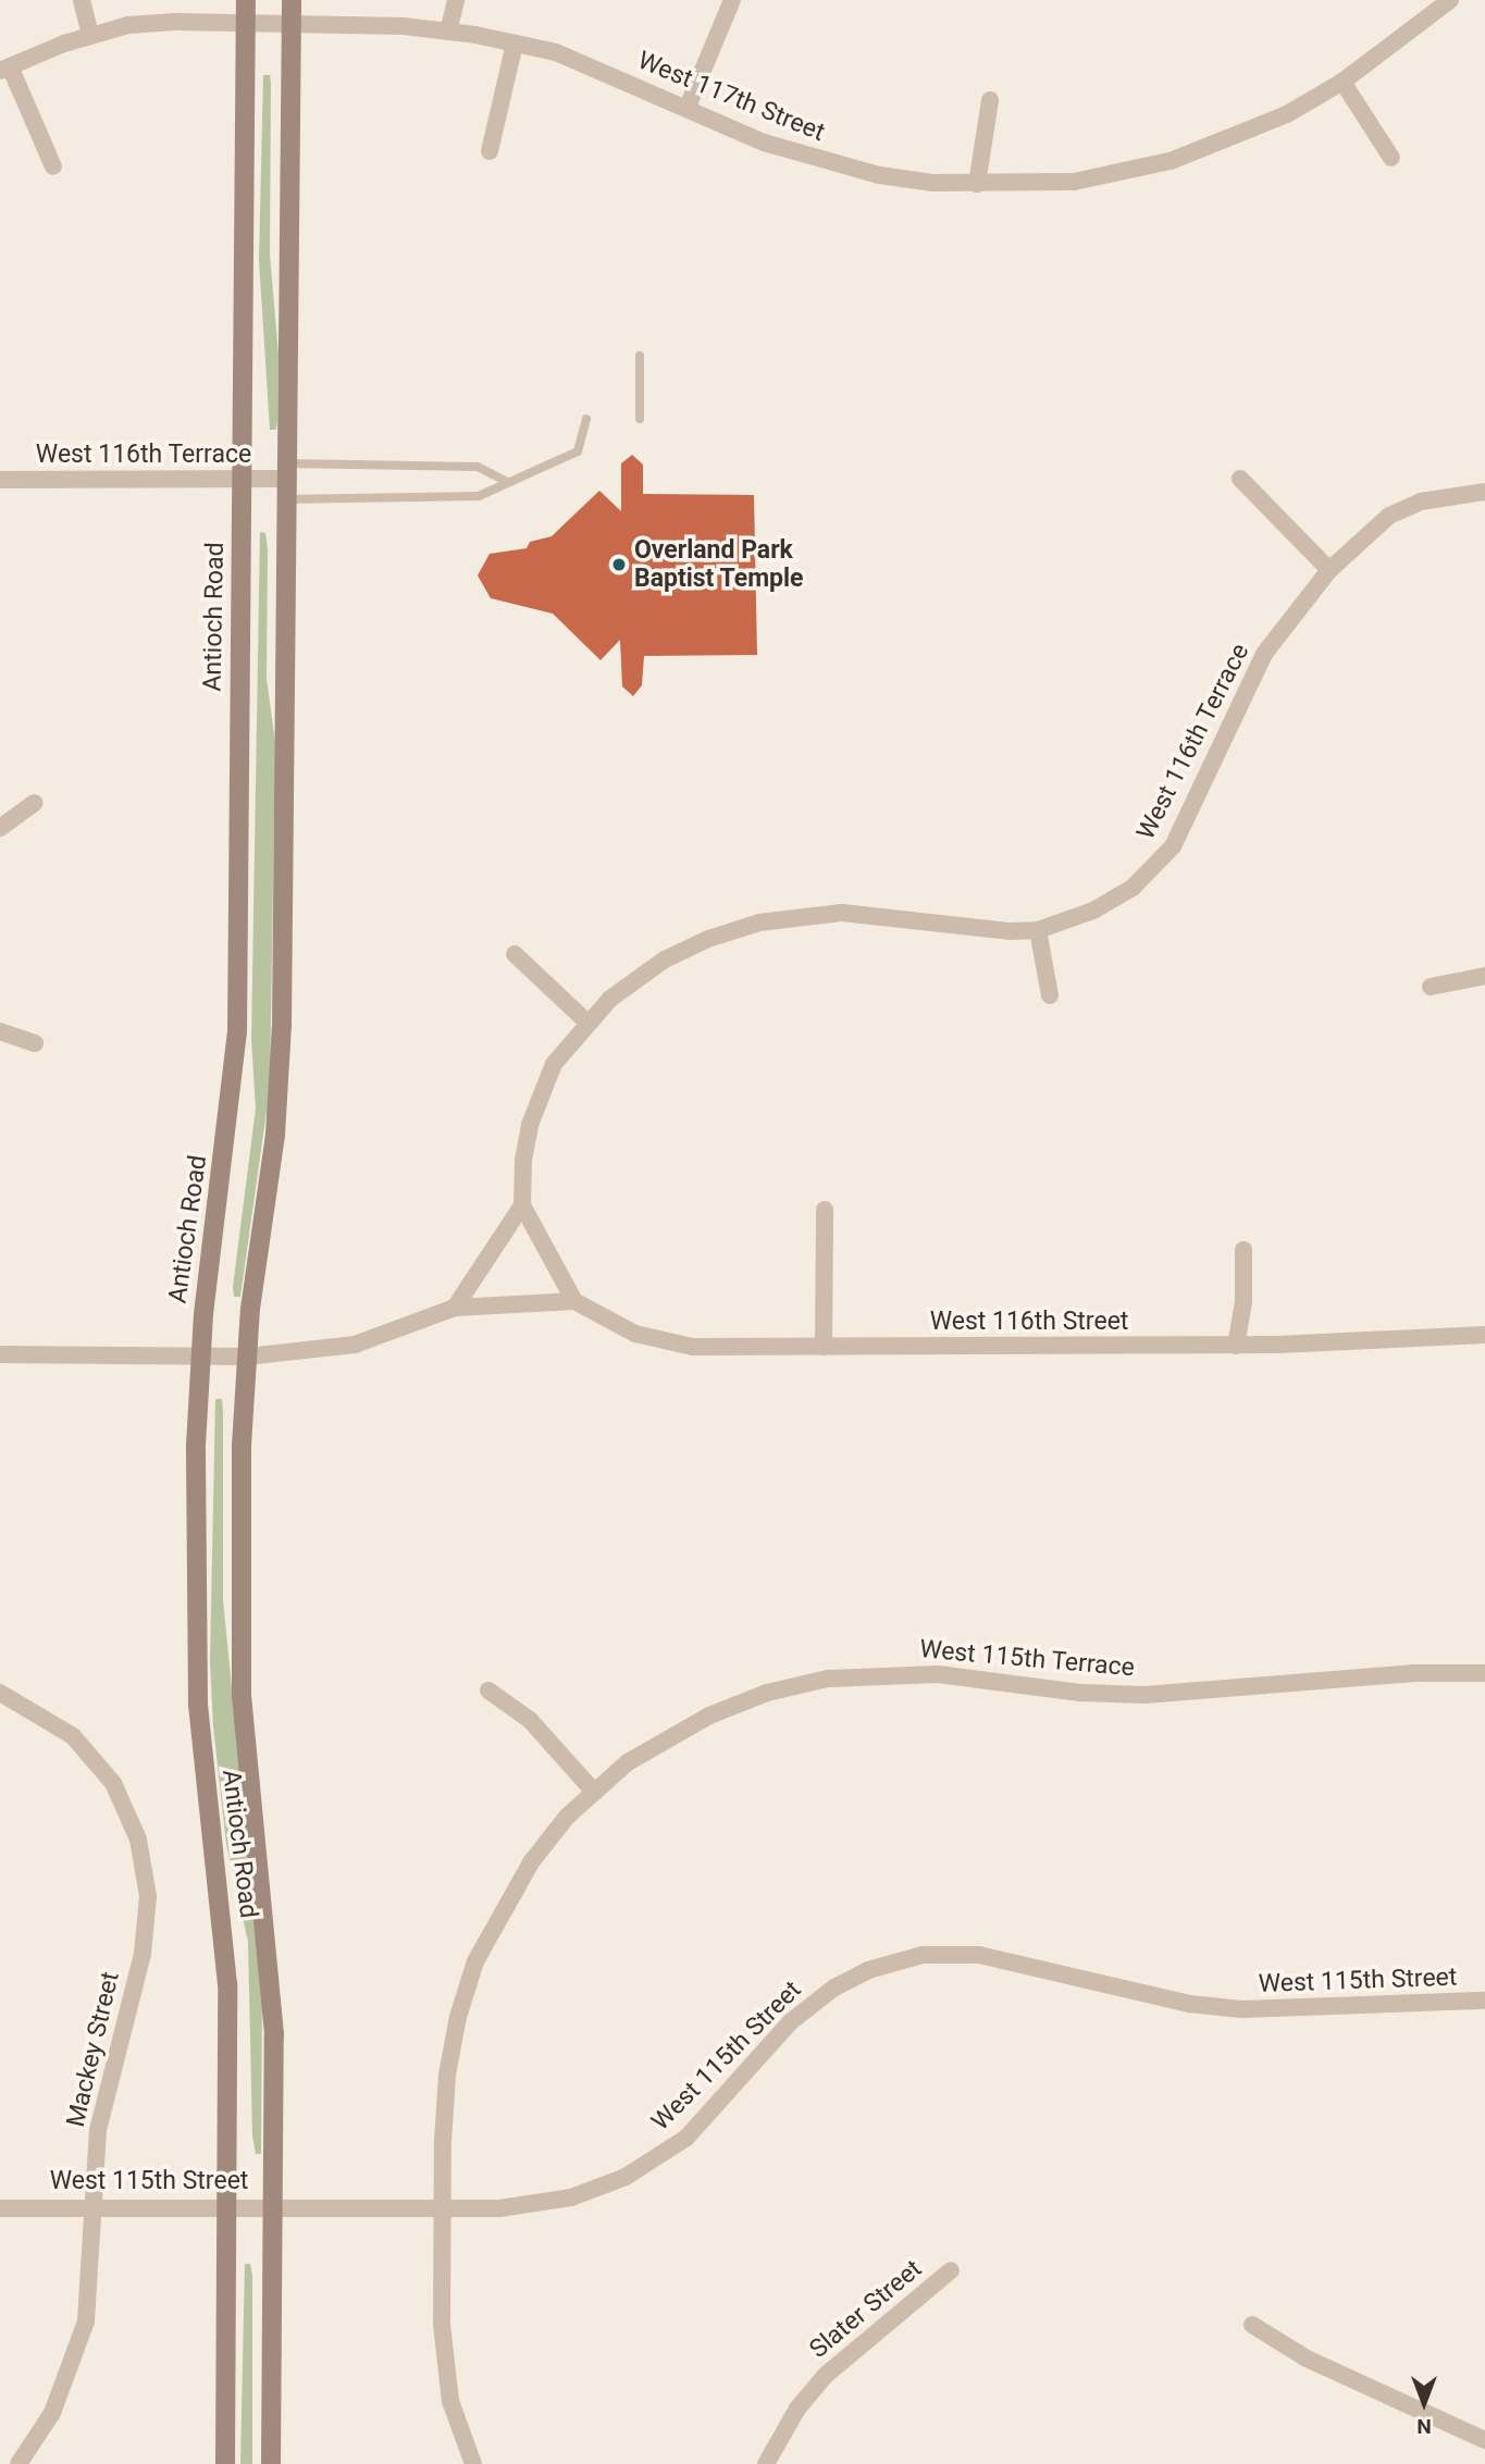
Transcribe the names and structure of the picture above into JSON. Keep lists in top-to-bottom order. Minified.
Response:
{"streets":{"main road":["Antioch Road"],"street":["West 117th Street","West 116th Terrace","West 116th Street","West 115th Terrace","West 115th Street","Mackey Street","Slater Street"]},"crossings":[["West 117th Street","Antioch Road"],["West 116th Terrace","Antioch Road"],["West 116th Terrace","West 116th Street"],["Antioch Road","West 115th Street"],["West 115th Terrace","West 115th Street"],["West 115th Street","Mackey Street"]],"places":["Overland Park Baptist Temple"],"north":"bottom"}
